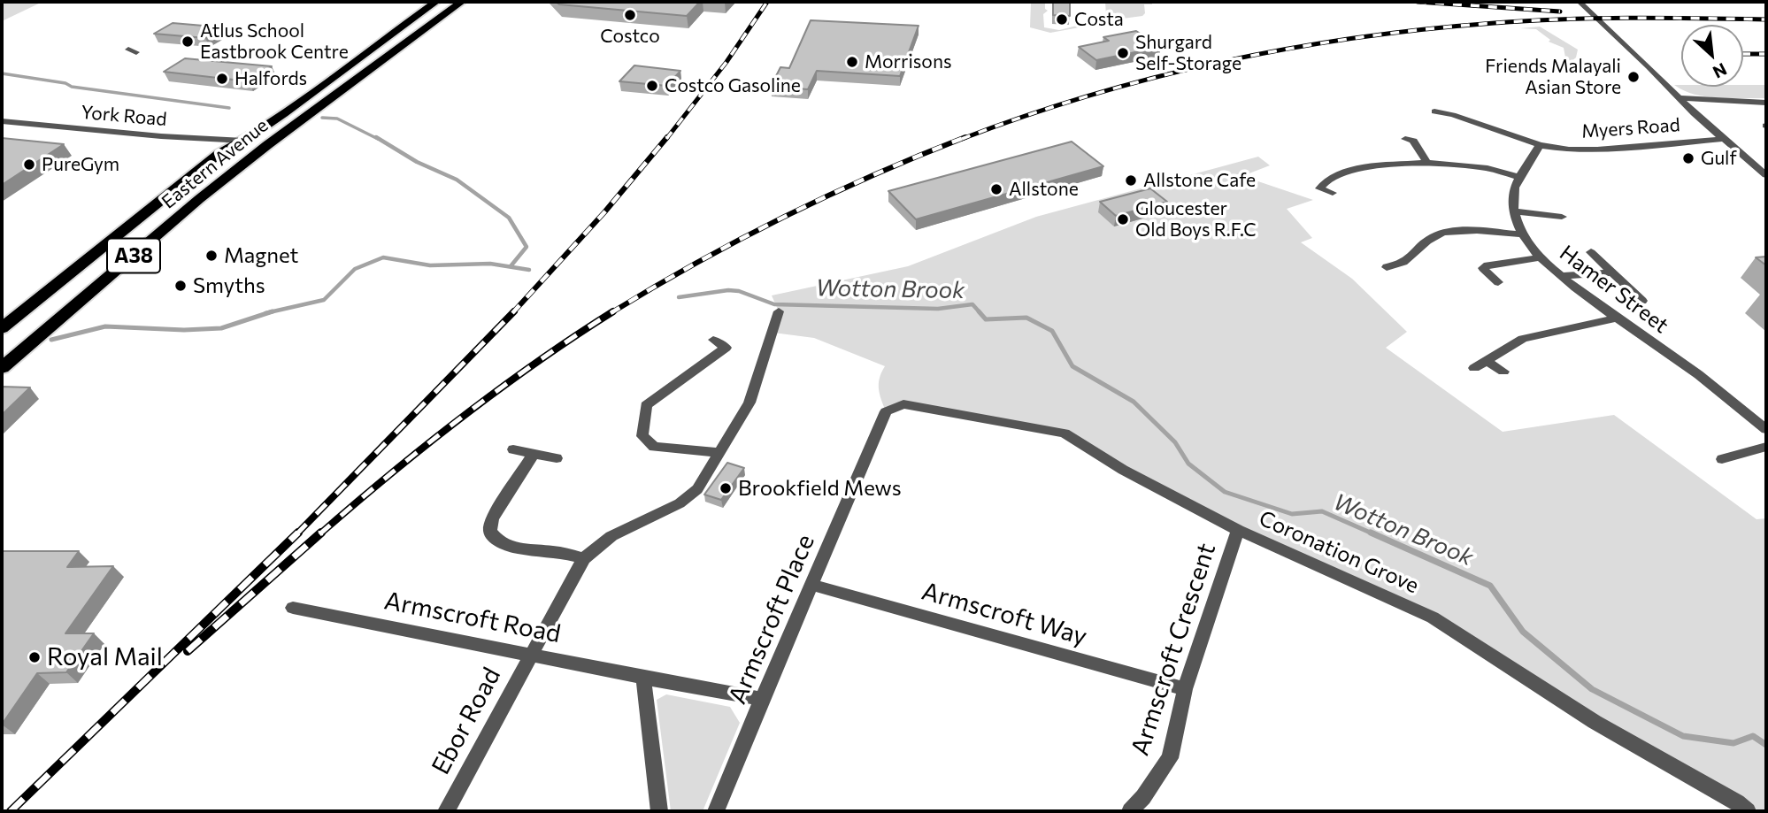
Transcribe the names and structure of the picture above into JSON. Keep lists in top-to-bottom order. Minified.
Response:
{"streets":{"highway":["Eastern Avenue","A38"],"street":["York Road","Myers Road","Hamer Street","Coronation Grove","Armscroft Way","Armscroft Road","Armscroft Place","Armscroft Crescent","Ebor Road"]},"crossings":[["York Road","Eastern Avenue"],["Myers Road","Hamer Street"],["Coronation Grove","Armscroft Place"],["Coronation Grove","Armscroft Crescent"],["Armscroft Way","Armscroft Place"],["Armscroft Way","Armscroft Crescent"],["Armscroft Road","Armscroft Place"],["Armscroft Road","Ebor Road"]],"water":["Wotton Brook"],"places":["Costco","Costa","Atlus School Eastbrook Centre","Shurgard Self-Storage","Morrisons","Friends Malayali Asian Store","Halfords","Costco Gasoline","Gulf","PureGym","Allstone Cafe","Allstone","Gloucester Old Boys R.F.C","Magnet","Smyths","Brookfield Mews","Royal Mail"],"north":"bottom right"}
